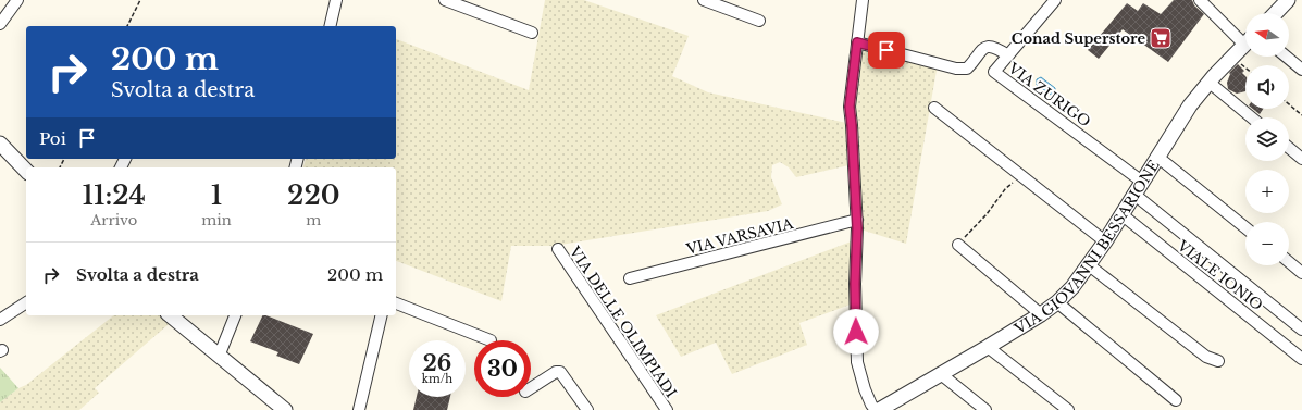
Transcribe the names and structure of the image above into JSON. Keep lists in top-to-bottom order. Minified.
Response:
{"streets":{"street":["VIA ZURIGO","VIA VARSAVIA","VIA GIOVANNI BESSARIONE","VIALE IONIO","VIA DELLE OLIMPIADI"]},"crossings":[["VIA ZURIGO","VIA GIOVANNI BESSARIONE"],["VIA GIOVANNI BESSARIONE","VIALE IONIO"]],"places":{"supermarket":["Conad Superstore"]},"north":"left","page":{"map_buttons":["+","−"],"turn":["200 m","Svolta a destra"],"then":"Poi","eta":["11:24","Arrivo","1","min","220","m"],"list":[{"name":"Svolta a destra","value":"200 m"}],"speed":"26 km/h","limit":"30"}}
